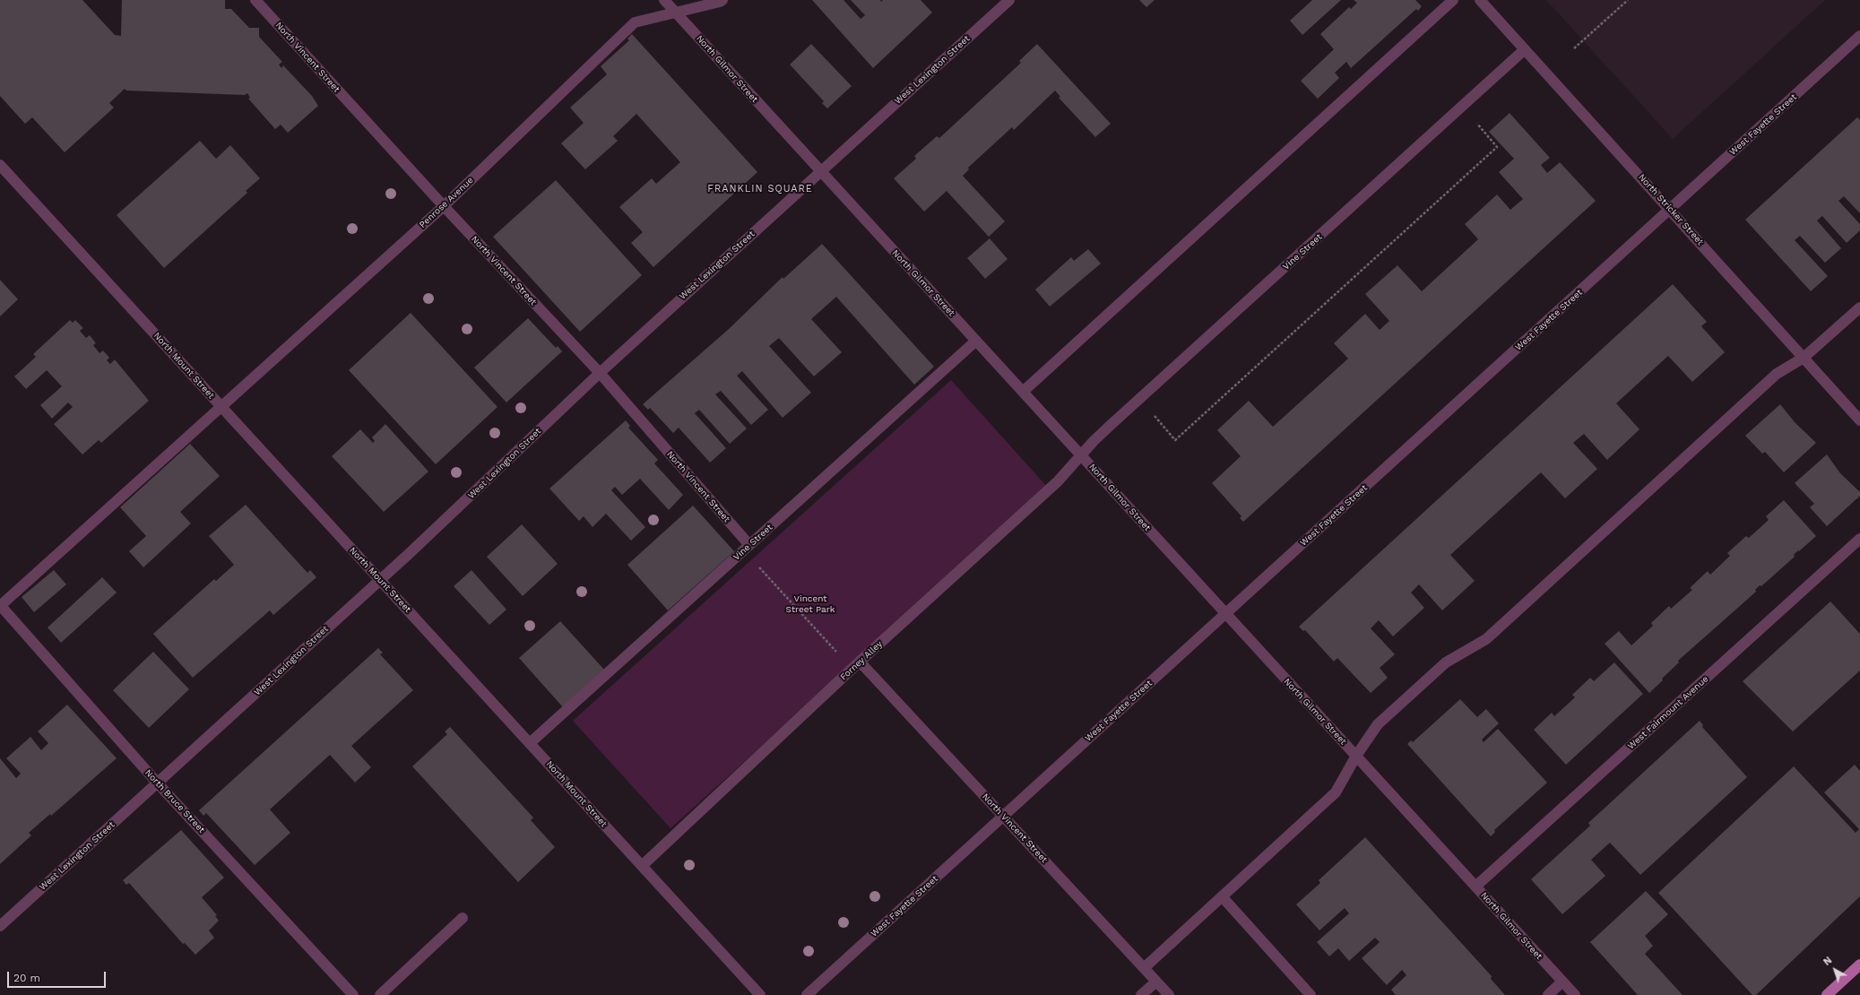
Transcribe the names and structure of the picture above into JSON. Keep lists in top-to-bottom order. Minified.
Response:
{"streets":{"street":["North Vincent Street","North Gilmor Street","West Lexington Street","West Fayette Street","Penrose Avenue","North Stricker Street","Vine Street","North Mount Street","Forney Alley","West Fairmount Avenue","North Bruce Street"]},"crossings":[["North Vincent Street","West Lexington Street"],["North Vincent Street","West Fayette Street"],["North Vincent Street","Penrose Avenue"],["North Vincent Street","Vine Street"],["North Vincent Street","Forney Alley"],["North Gilmor Street","West Lexington Street"],["North Gilmor Street","West Fayette Street"],["North Gilmor Street","Penrose Avenue"],["North Gilmor Street","Vine Street"],["North Gilmor Street","Forney Alley"],["North Gilmor Street","West Fairmount Avenue"],["West Lexington Street","North Mount Street"],["West Lexington Street","North Bruce Street"],["West Fayette Street","North Stricker Street"],["Penrose Avenue","North Mount Street"],["Penrose Avenue","North Bruce Street"],["North Stricker Street","Vine Street"],["Vine Street","North Mount Street"],["Vine Street","Forney Alley"],["North Mount Street","Forney Alley"]],"districts":["FRANKLIN SQUARE"],"parks":["Vincent Street Park"],"scale_bar":"20 m","north":"top left"}
